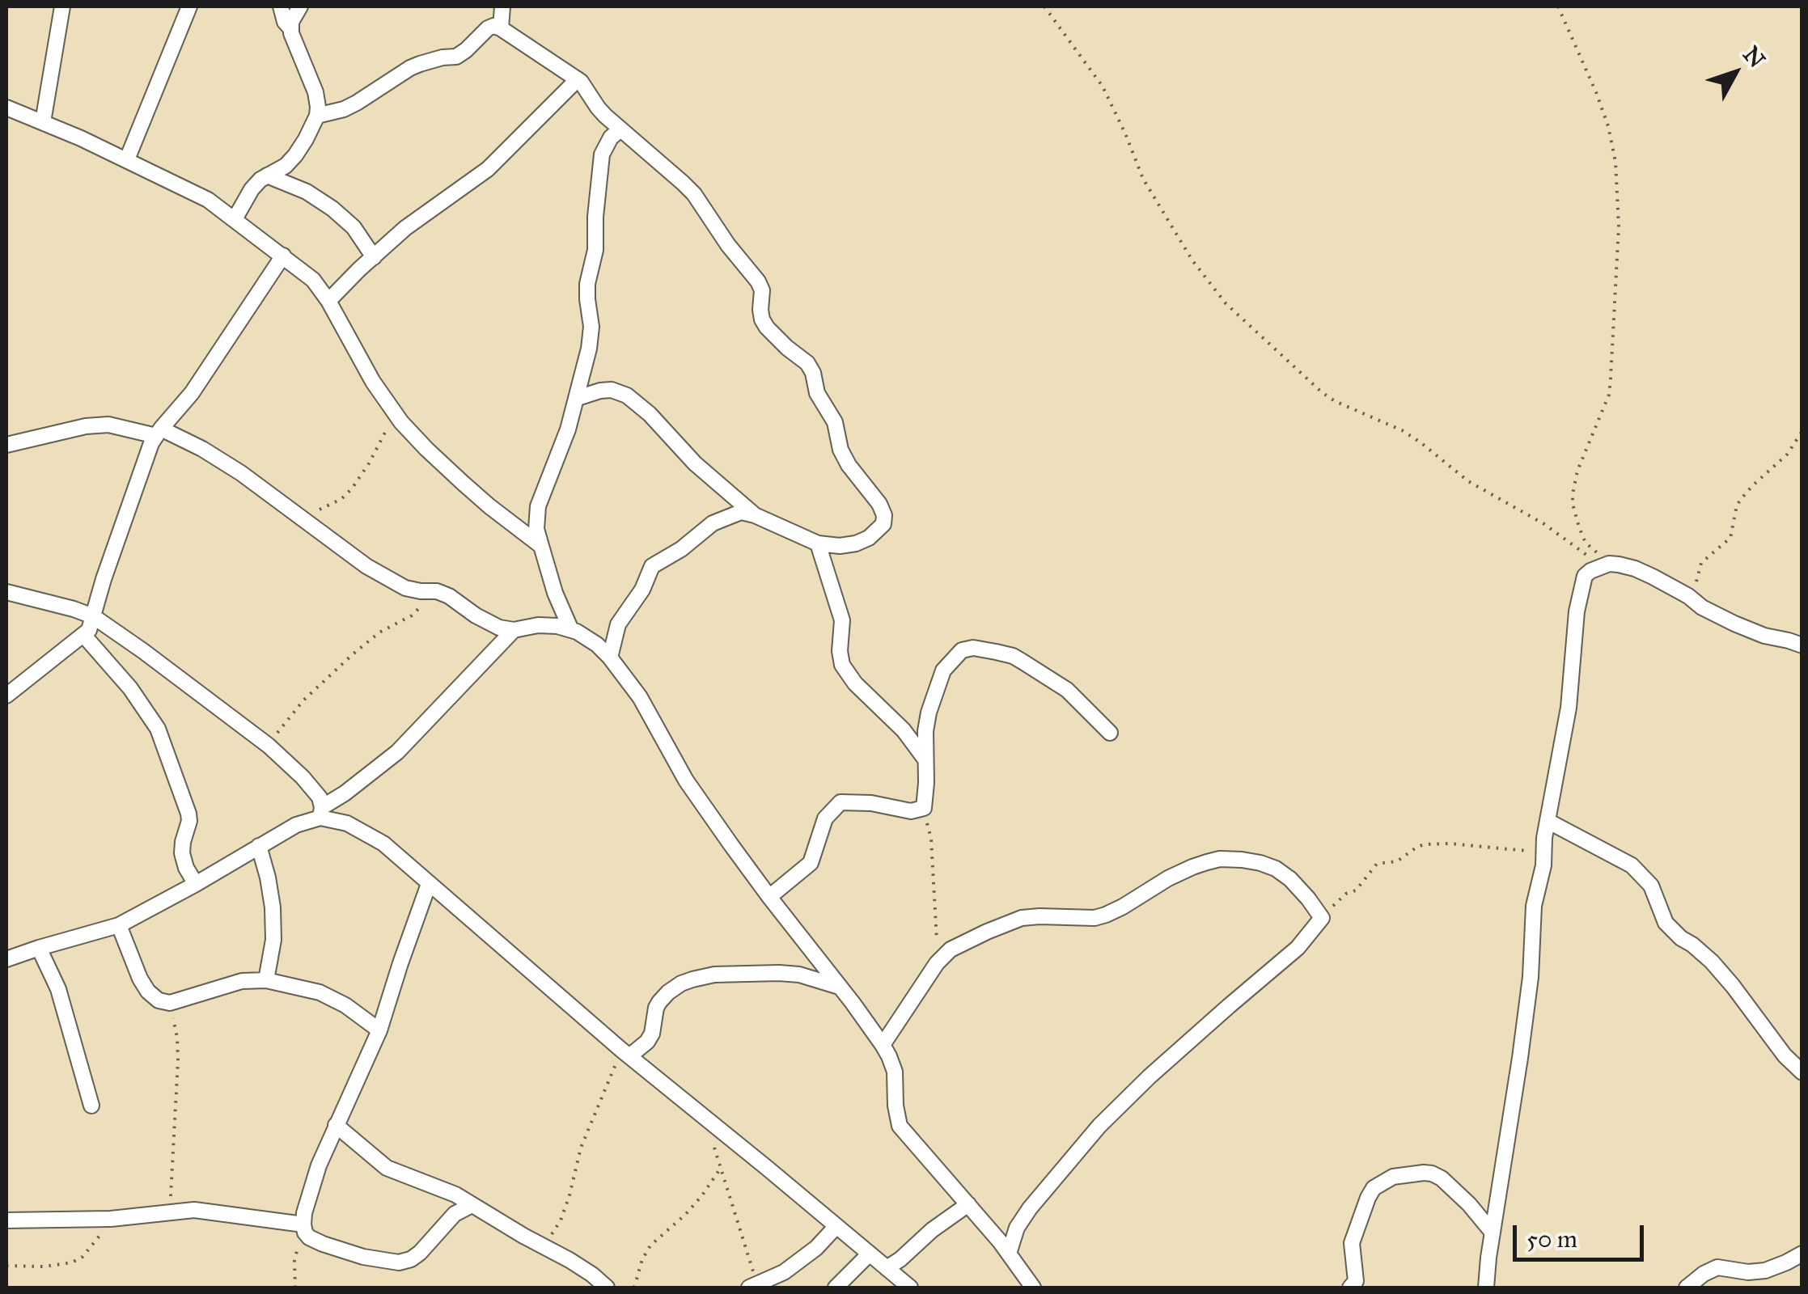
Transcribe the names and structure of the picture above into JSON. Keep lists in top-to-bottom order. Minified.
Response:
{"scale_bar":"50 m","north":"top right"}
